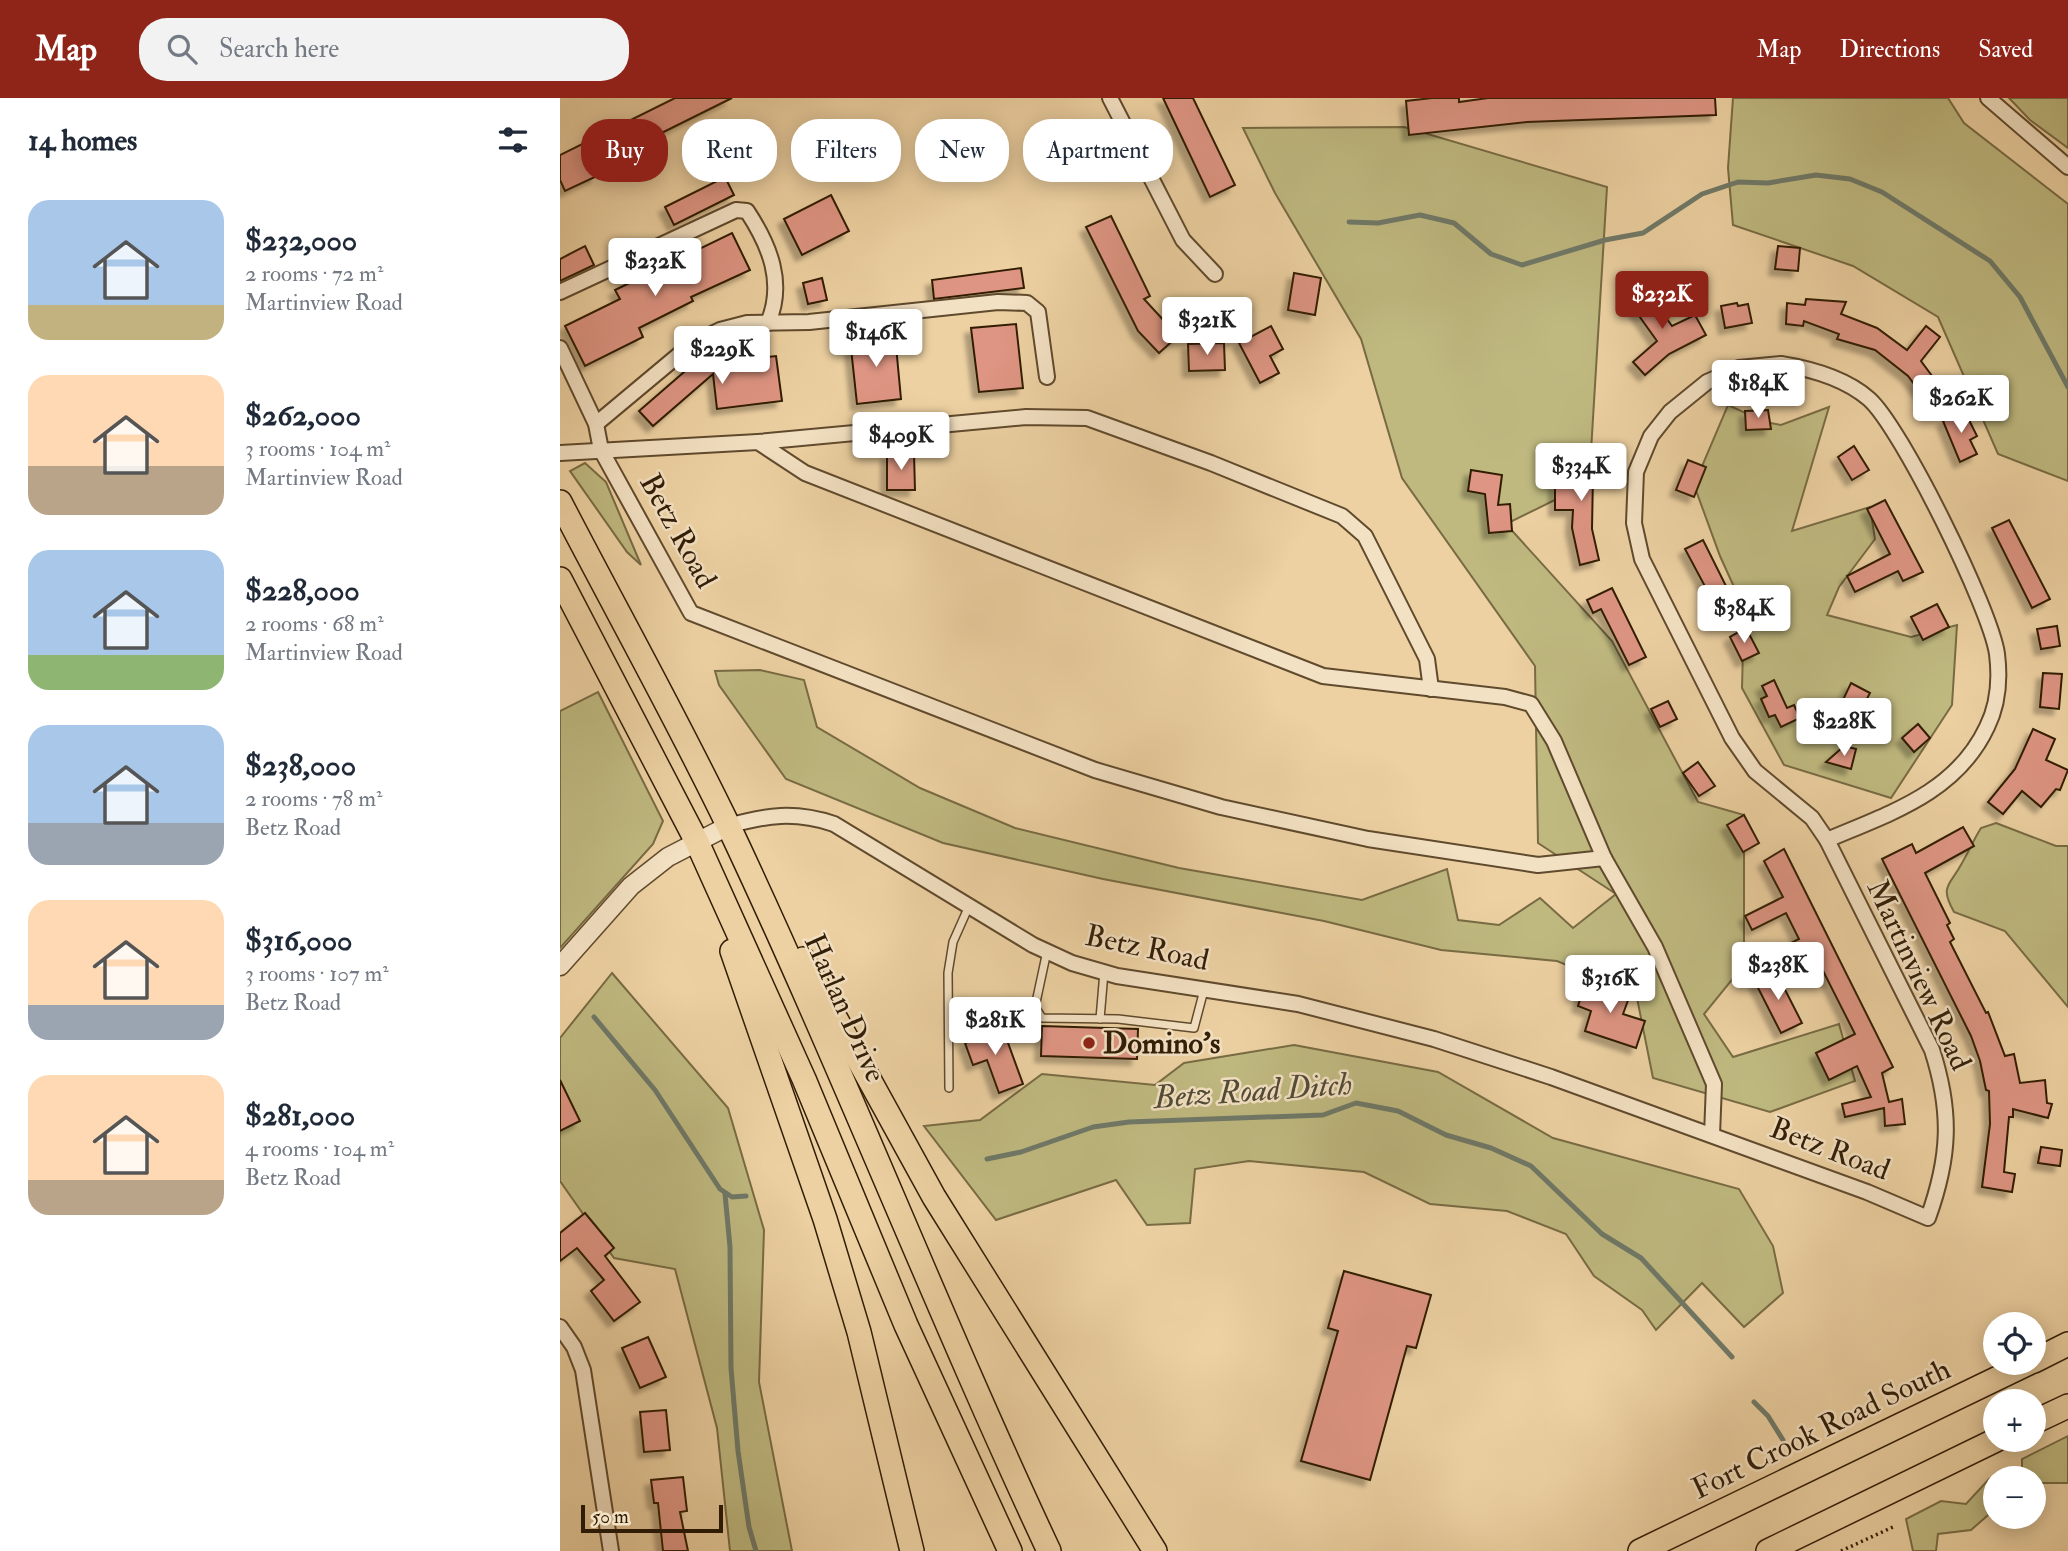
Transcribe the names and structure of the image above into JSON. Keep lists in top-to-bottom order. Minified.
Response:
{"streets":{"main road":["Harlan Drive","Fort Crook Road South"],"street":["Betz Road","Martinview Road"]},"crossings":[["Betz Road","Martinview Road"],["Betz Road","Harlan Drive"]],"water":["Betz Road Ditch"],"places":["Domino's"],"scale_bar":"50 m","page":{"header":"Map","search":"Search here","nav":["Map","Directions","Saved"],"heading":"14 homes","chip":["Buy","Rent","Filters","New","Apartment"],"list":[{"name":"$232,000","note":"2 rooms · 72 m² · Martinview Road"},{"name":"$262,000","note":"3 rooms · 104 m² · Martinview Road"},{"name":"$228,000","note":"2 rooms · 68 m² · Martinview Road"},{"name":"$238,000","note":"2 rooms · 78 m² · Betz Road"},{"name":"$316,000","note":"3 rooms · 107 m² · Betz Road"},{"name":"$281,000","note":"4 rooms · 104 m² · Betz Road"}],"price":["$232K","$232K","$321K","$146K","$229K","$184K","$262K","$409K","$334K","$384K","$228K","$238K","$316K","$281K"],"map_buttons":["+","−"],"scale":"50 m"}}
